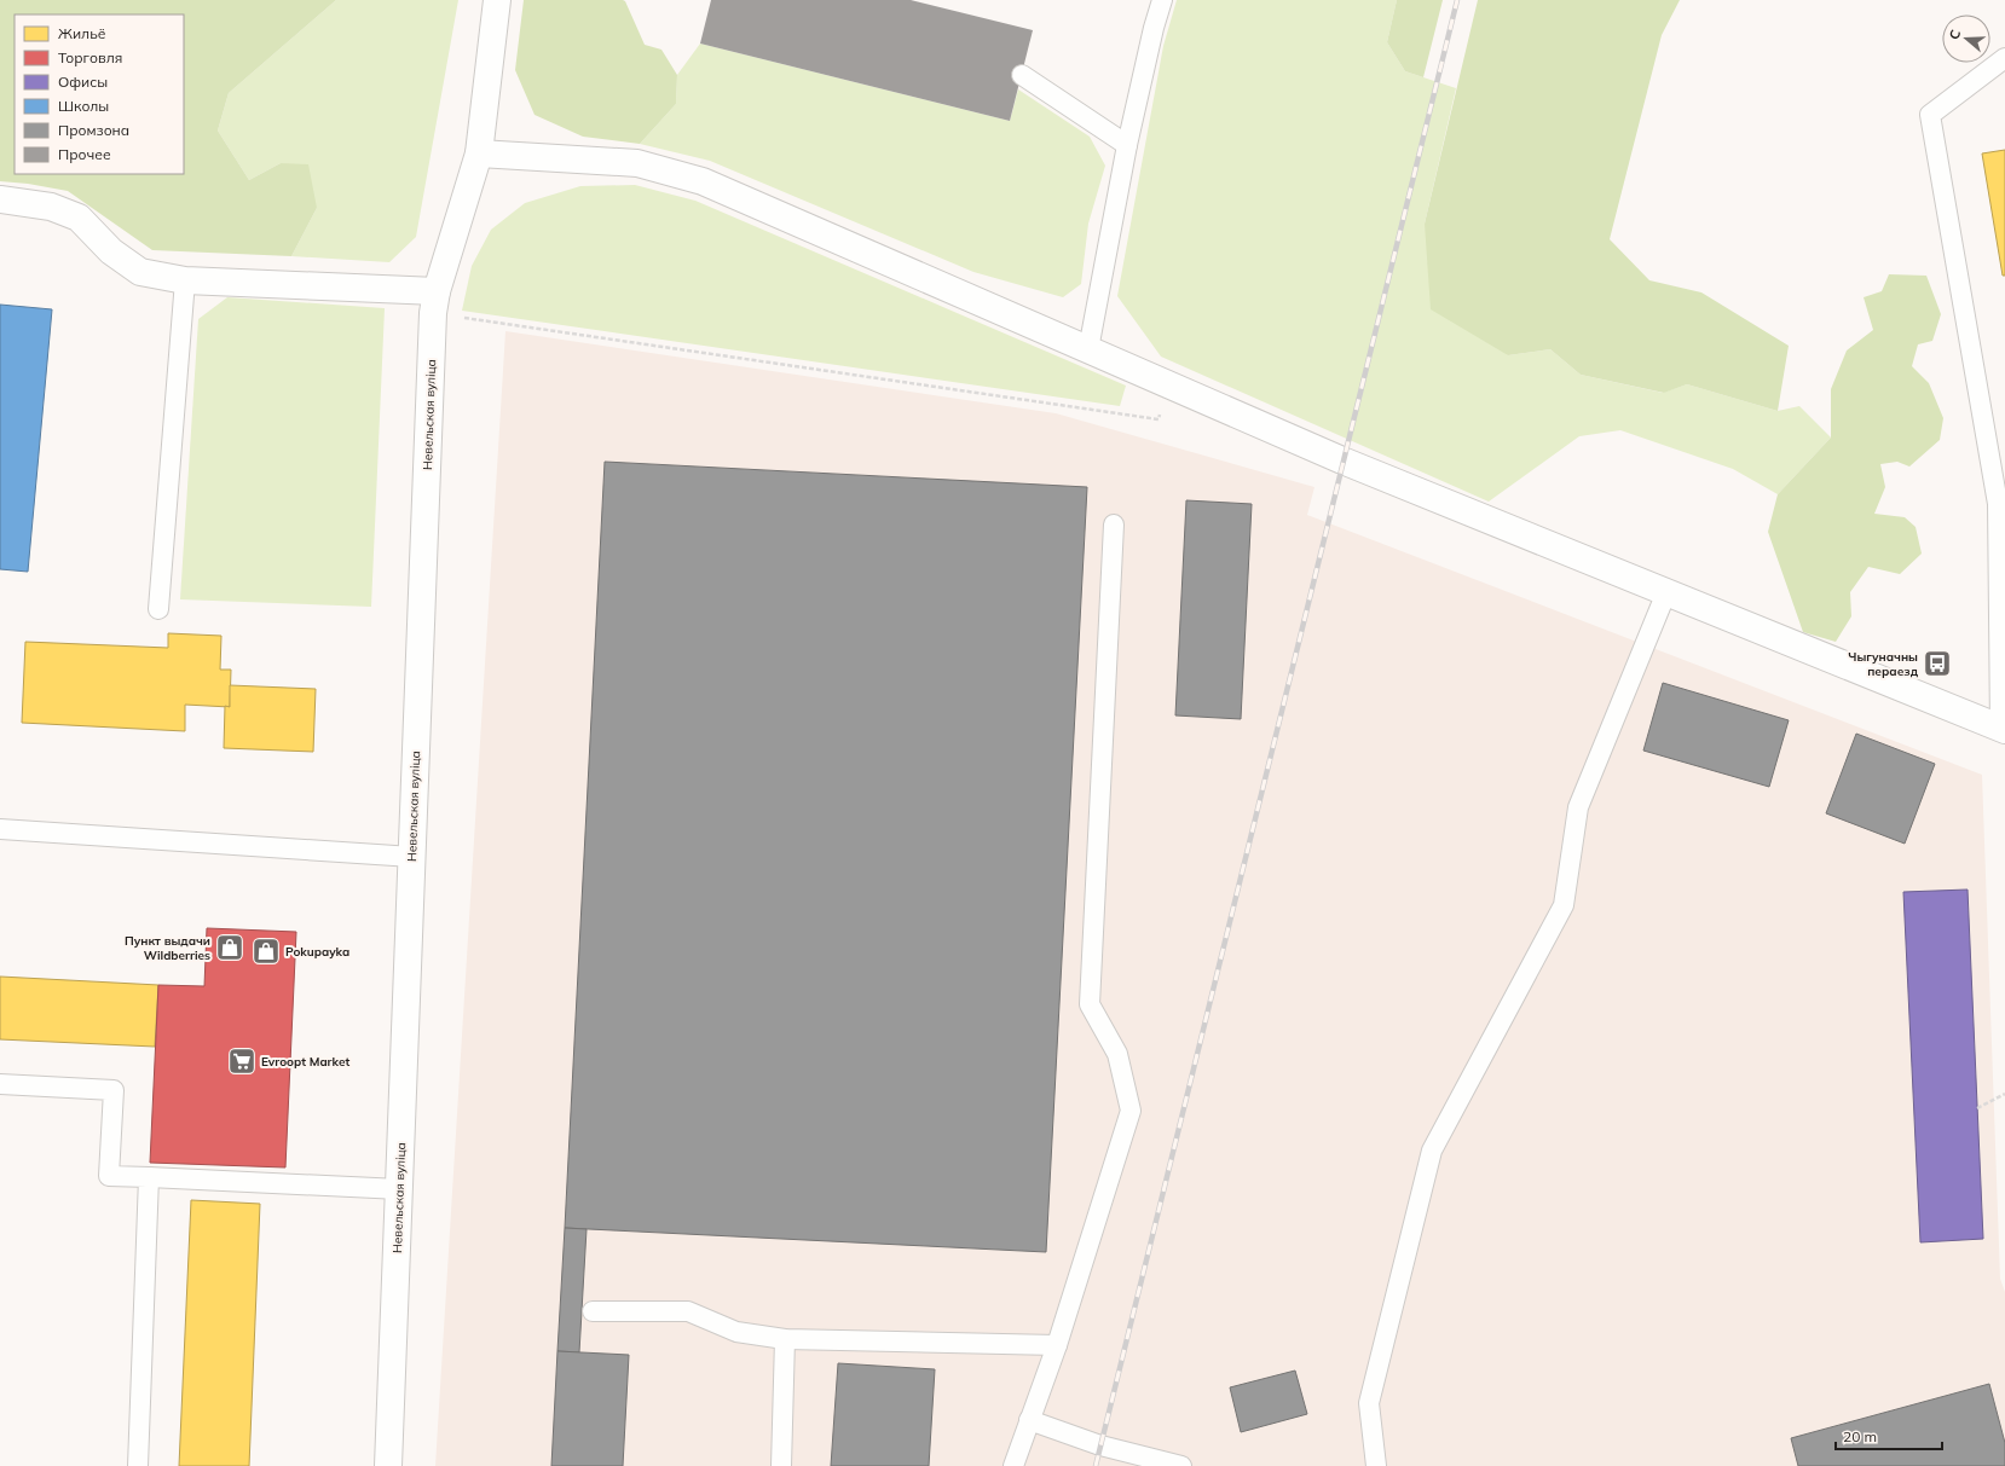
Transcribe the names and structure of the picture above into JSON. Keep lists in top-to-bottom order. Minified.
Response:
{"streets":{"street":["Невельская вуліца"]},"places":{"bus stop":["Чыгуначны пераезд"],"shop":["Пункт выдачи Wildberries","Pokupayka"],"supermarket":["Evroopt Market"]},"legend":["Жильё","Торговля","Офисы","Школы","Промзона","Прочее"],"scale_bar":"20 m","north":"left"}
